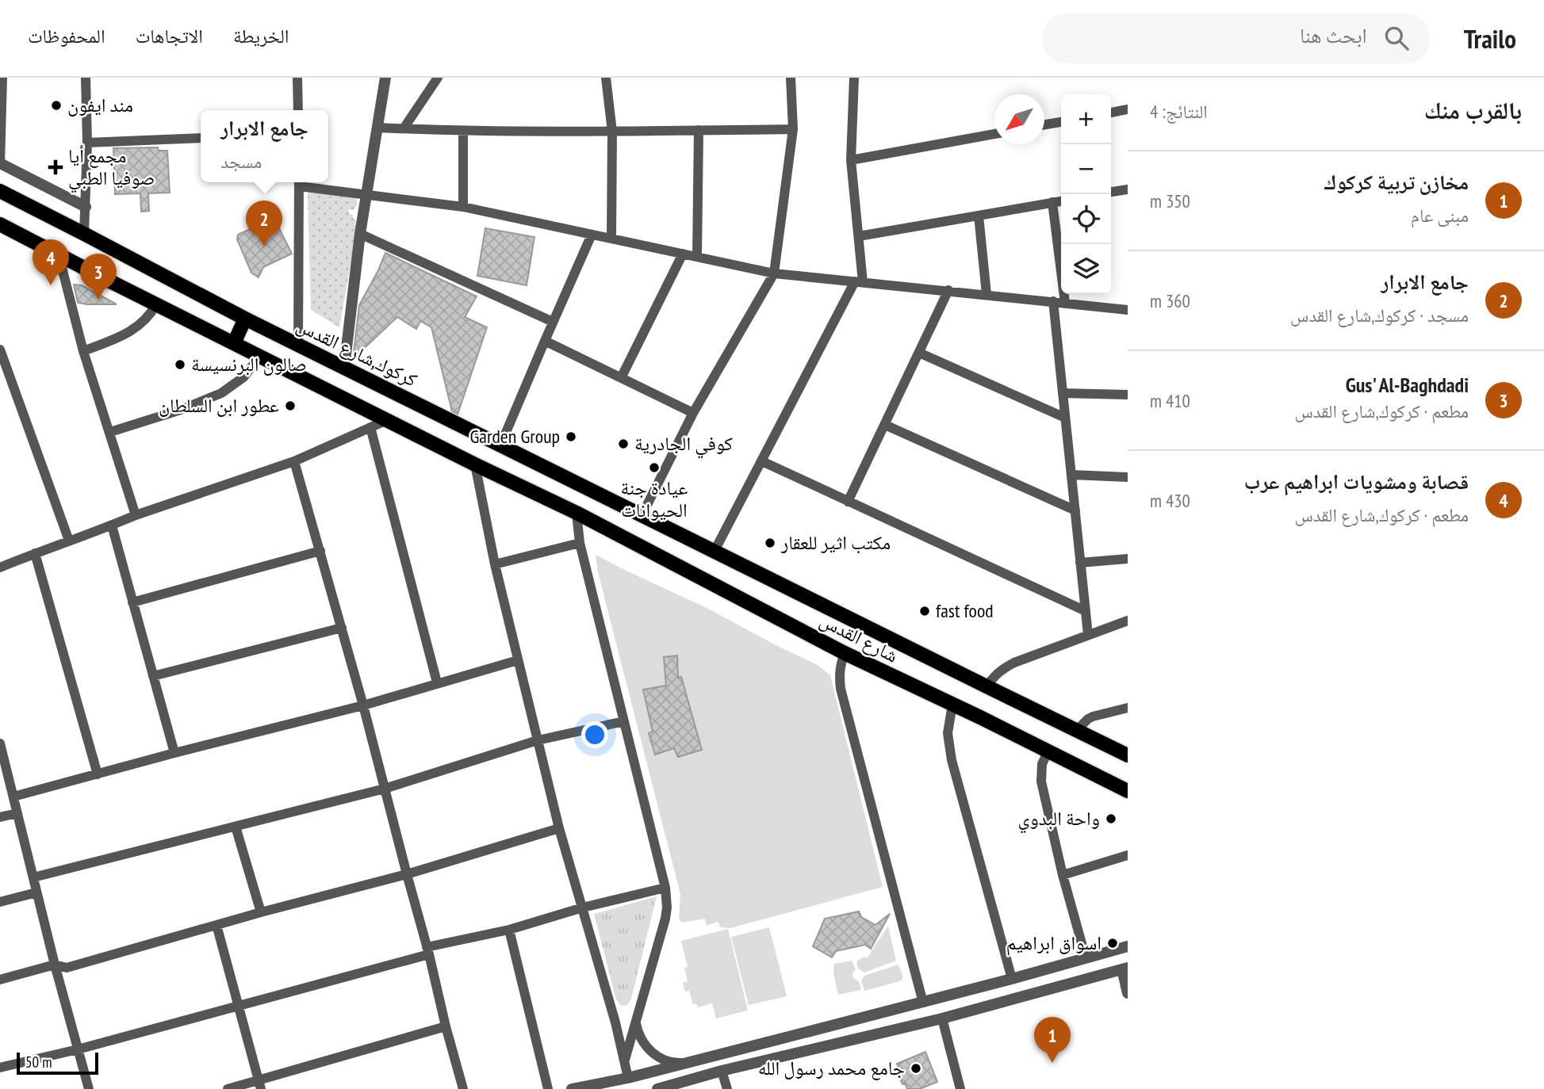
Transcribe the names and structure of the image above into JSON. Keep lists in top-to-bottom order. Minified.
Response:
{"streets":{"main road":["كركوك,شارع القدس","شارع القدس"]},"crossings":[["كركوك,شارع القدس","شارع القدس"]],"places":{"other":["مند ايفون","صالون البرنسيسة","عطور ابن السلطان","Garden Group","كوفي الجادرية","عيادة جنة الحيوانات","مكتب اثير للعقار","fast food","واحة البدوي","اسواق ابراهيم","جامع محمد رسول الله"],"health":["مجمع أيا صوفيا الطبي"]},"scale_bar":"50 m","north":"bottom left","page":{"header":"Trailo","search":"ابحث هنا","nav":["الخريطة","الاتجاهات","المحفوظات"],"heading":["بالقرب منك","النتائج: 4"],"map_buttons":["+","−"],"popup":["جامع الابرار","مسجد"],"list":[{"mark":"1","name":"مخازن تربية كركوك","note":"مبنى عام","value":"350 m"},{"mark":"2","name":"جامع الابرار","note":"مسجد · كركوك,شارع القدس","value":"360 m"},{"mark":"3","name":"Gus' Al-Baghdadi","note":"مطعم · كركوك,شارع القدس","value":"410 m"},{"mark":"4","name":"قصابة ومشويات ابراهيم عرب","note":"مطعم · كركوك,شارع القدس","value":"430 m"}],"pins":["2","4","3","1"],"scale":"50 m"}}
